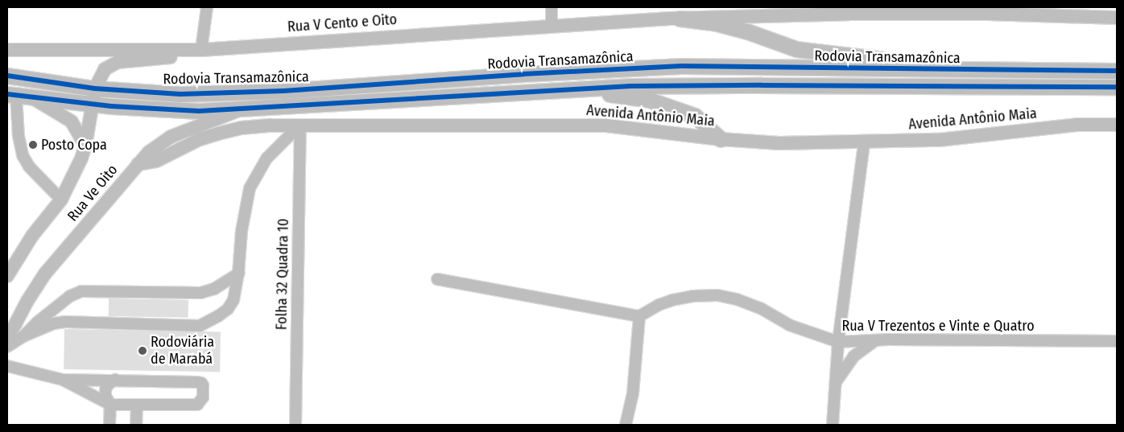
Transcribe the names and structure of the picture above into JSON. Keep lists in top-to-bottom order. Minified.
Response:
{"streets":{"highway":["Rodovia Transamazônica"],"main road":["Rua V Cento e Oito","Avenida Antônio Maia","Rua Ve Oito"],"street":["Folha 32 Quadra 10","Rua V Trezentos e Vinte e Quatro"]},"crossings":[["Rodovia Transamazônica","Rua Ve Oito"],["Avenida Antônio Maia","Rua Ve Oito"],["Avenida Antônio Maia","Folha 32 Quadra 10"]],"places":["Posto Copa","Rodoviária de Marabá"]}
